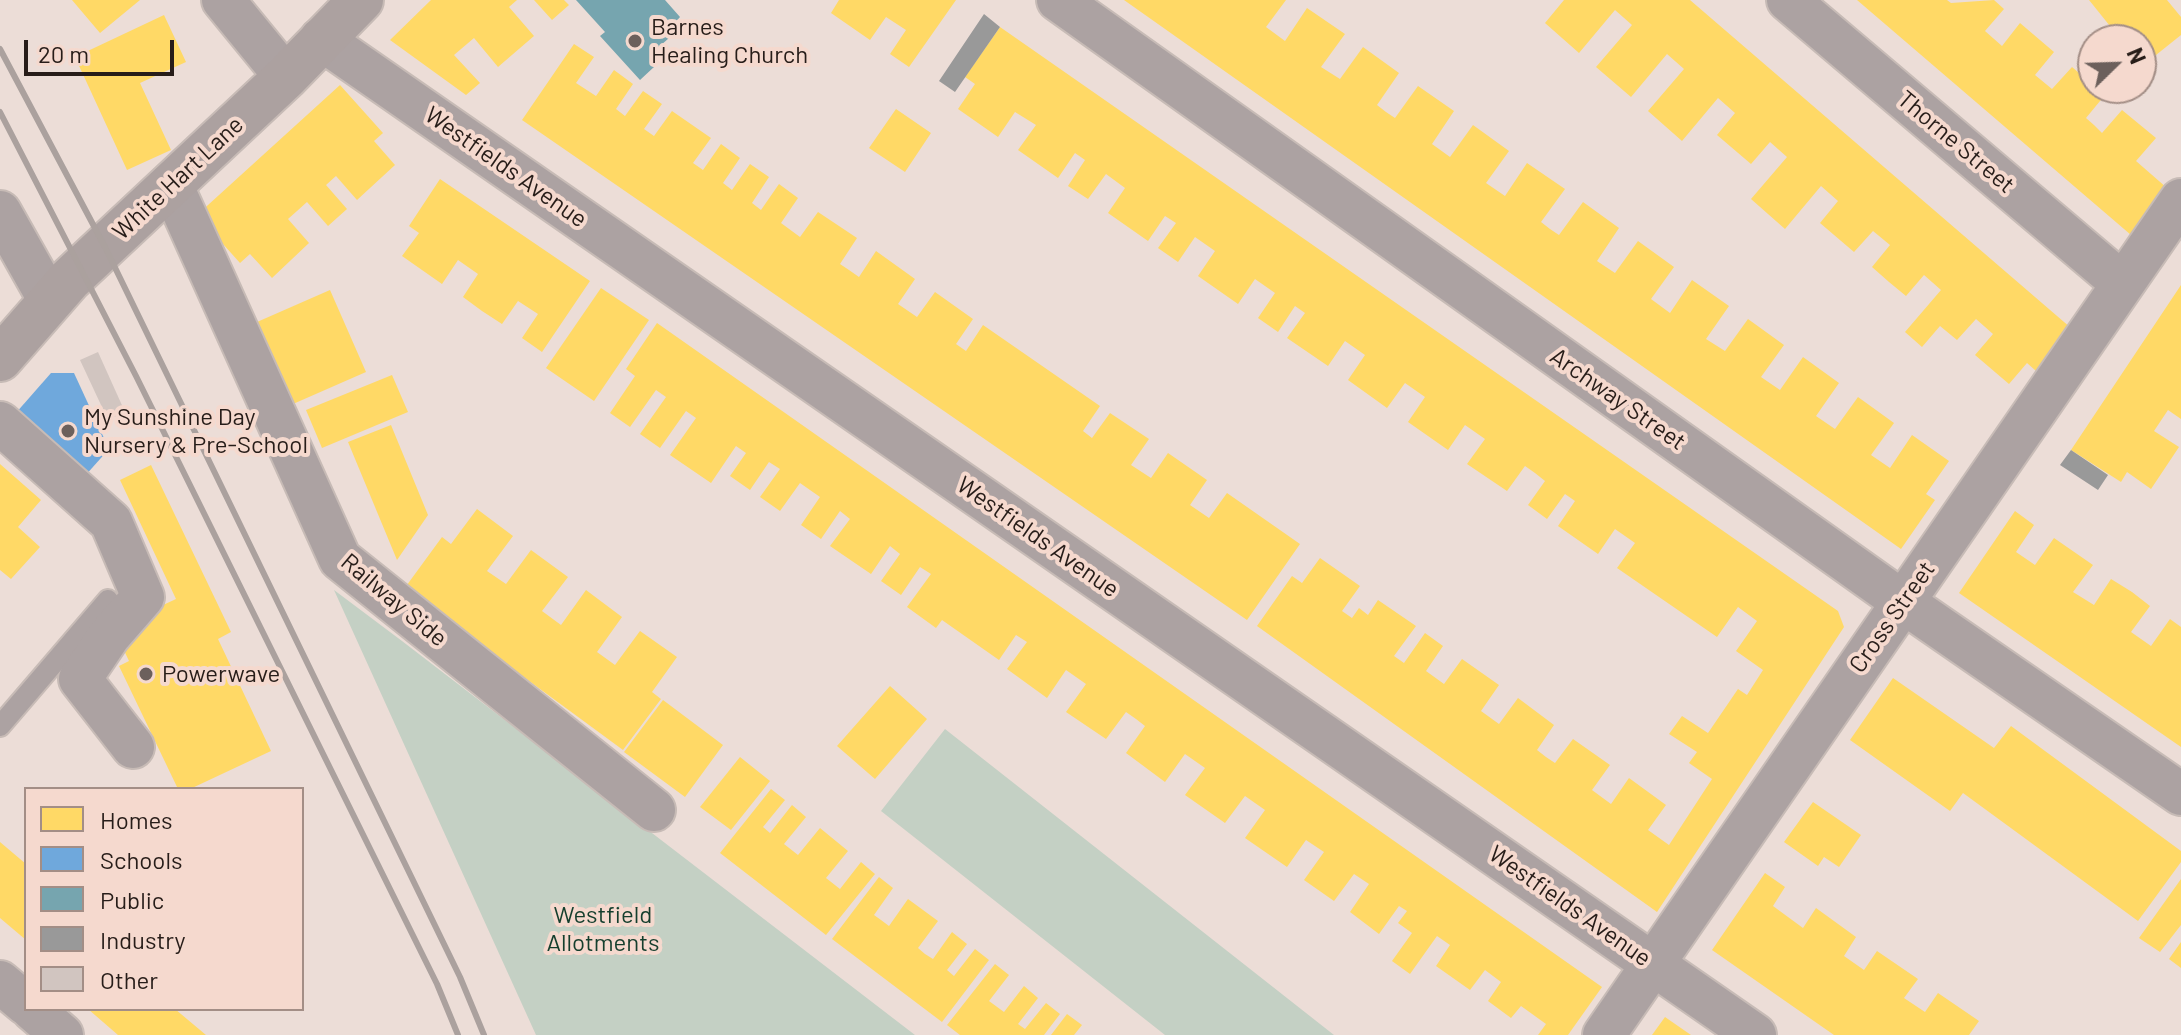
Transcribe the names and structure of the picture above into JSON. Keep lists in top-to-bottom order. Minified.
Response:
{"streets":{"street":["Thorne Street","Westfields Avenue","White Hart Lane","Archway Street","Railway Side","Cross Street"]},"crossings":[["Thorne Street","Cross Street"],["Westfields Avenue","White Hart Lane"],["Westfields Avenue","Cross Street"],["White Hart Lane","Railway Side"],["Archway Street","Cross Street"]],"parks":["Westfield Allotments"],"places":["Barnes Healing Church","My Sunshine Day Nursery & Pre-School","Powerwave"],"legend":["Homes","Schools","Public","Industry","Other"],"scale_bar":"20 m","north":"top right"}
